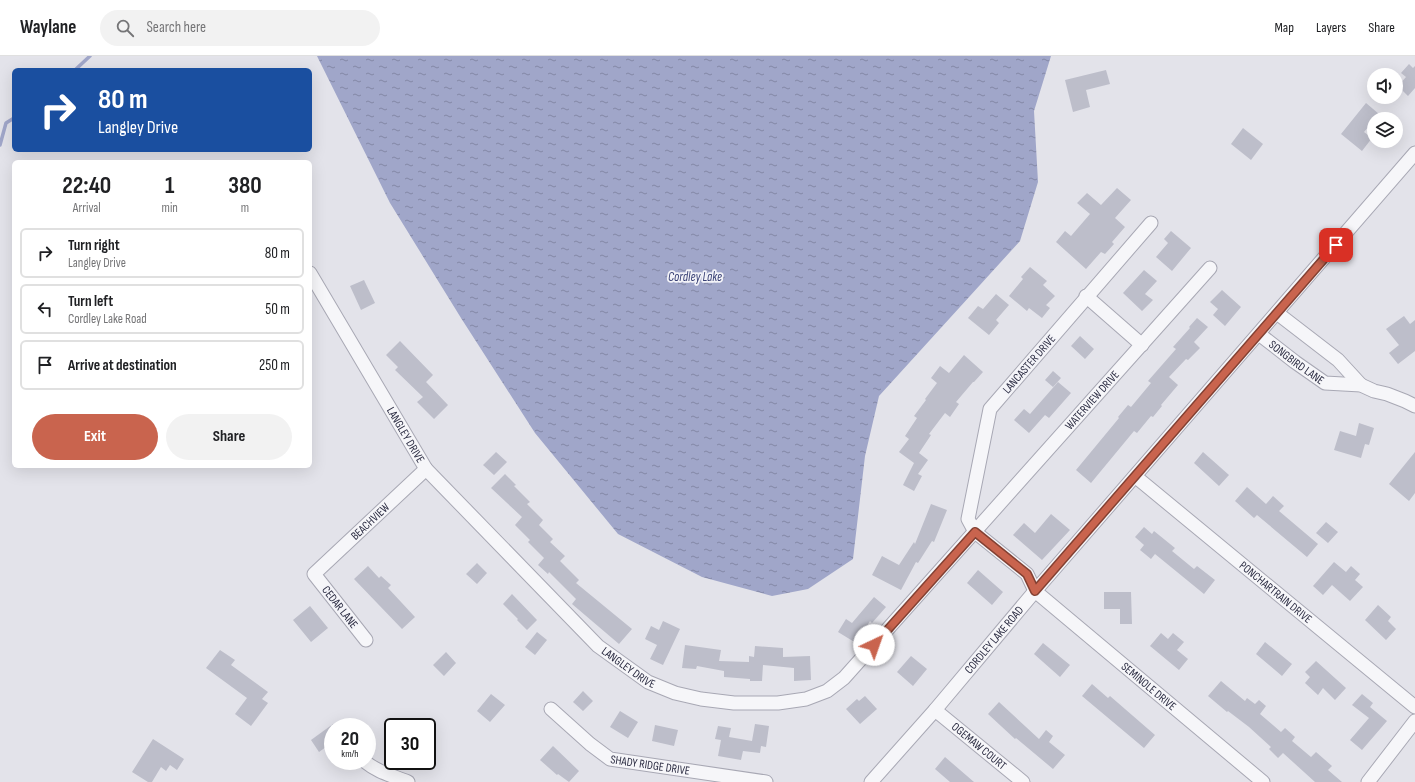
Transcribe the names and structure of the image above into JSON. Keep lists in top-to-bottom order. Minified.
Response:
{"streets":{"street":["SONGBIRD LANE","LANCASTER DRIVE","WATERVIEW DRIVE","LANGLEY DRIVE","BEACHVIEW","PONCHARTRAIN DRIVE","CEDAR LANE","CORDLEY LAKE ROAD","SEMINOLE DRIVE","OGEMAW COURT","SHADY RIDGE DRIVE"]},"crossings":[["SONGBIRD LANE","CORDLEY LAKE ROAD"],["LANCASTER DRIVE","WATERVIEW DRIVE"],["LANCASTER DRIVE","LANGLEY DRIVE"],["WATERVIEW DRIVE","LANGLEY DRIVE"],["LANGLEY DRIVE","BEACHVIEW"],["BEACHVIEW","CEDAR LANE"],["PONCHARTRAIN DRIVE","CORDLEY LAKE ROAD"],["CORDLEY LAKE ROAD","SEMINOLE DRIVE"],["CORDLEY LAKE ROAD","OGEMAW COURT"]],"water":["Cordley Lake"],"page":{"header":"Waylane","search":"Search here","nav":["Map","Layers","Share"],"turn":["80 m","Langley Drive"],"eta":["22:40","Arrival","1","min","380","m"],"list":[{"name":"Turn right","note":"Langley Drive","value":"80 m"},{"name":"Turn left","note":"Cordley Lake Road","value":"50 m"},{"name":"Arrive at destination","value":"250 m"}],"buttons":["Exit","Share"],"speed":"20 km/h","limit":"30"}}
